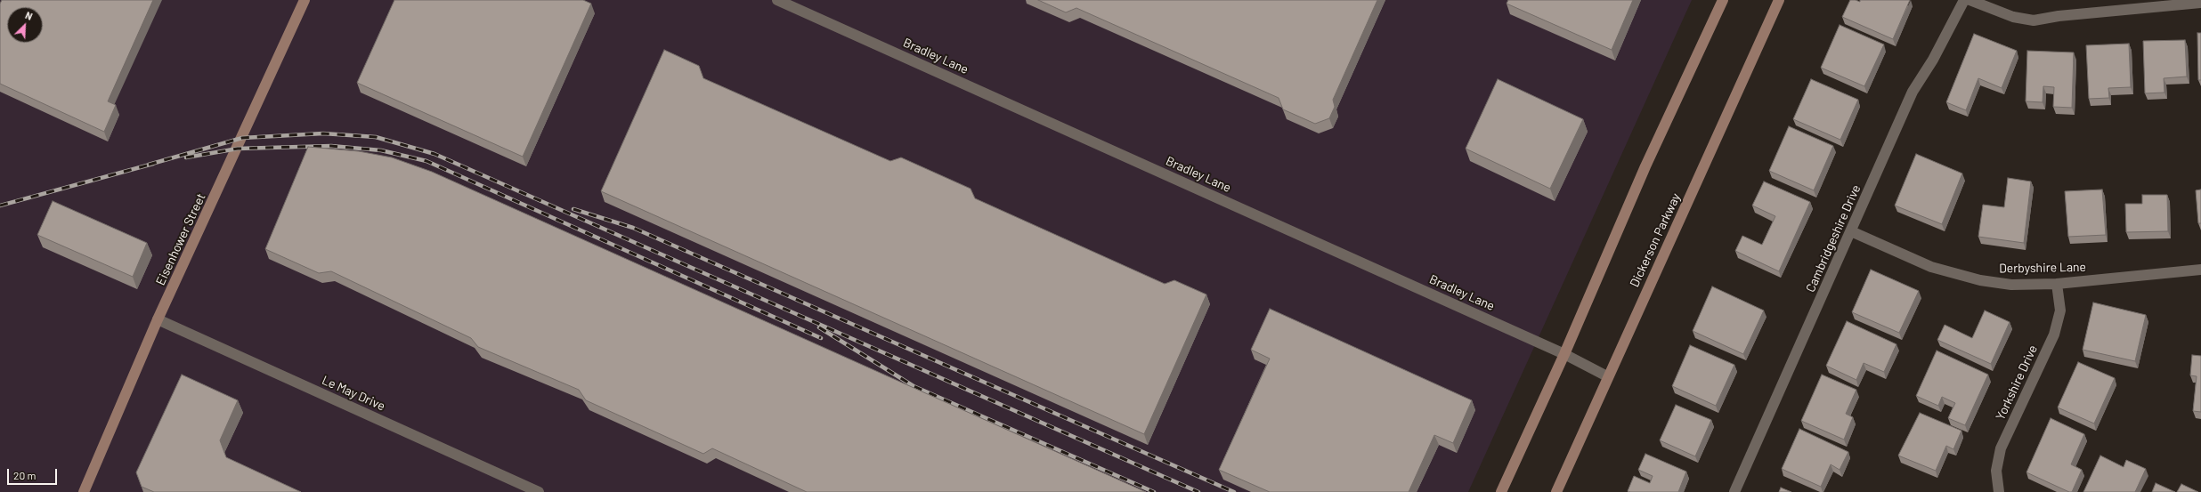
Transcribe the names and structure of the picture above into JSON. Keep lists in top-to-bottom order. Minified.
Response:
{"streets":{"main road":["Eisenhower Street","Dickerson Parkway"],"street":["Bradley Lane","Cambridgeshire Drive","Derbyshire Lane","Yorkshire Drive","Le May Drive"]},"crossings":[["Bradley Lane","Dickerson Parkway"],["Cambridgeshire Drive","Derbyshire Lane"],["Eisenhower Street","Le May Drive"],["Derbyshire Lane","Yorkshire Drive"]],"scale_bar":"20 m","north":"top right"}
